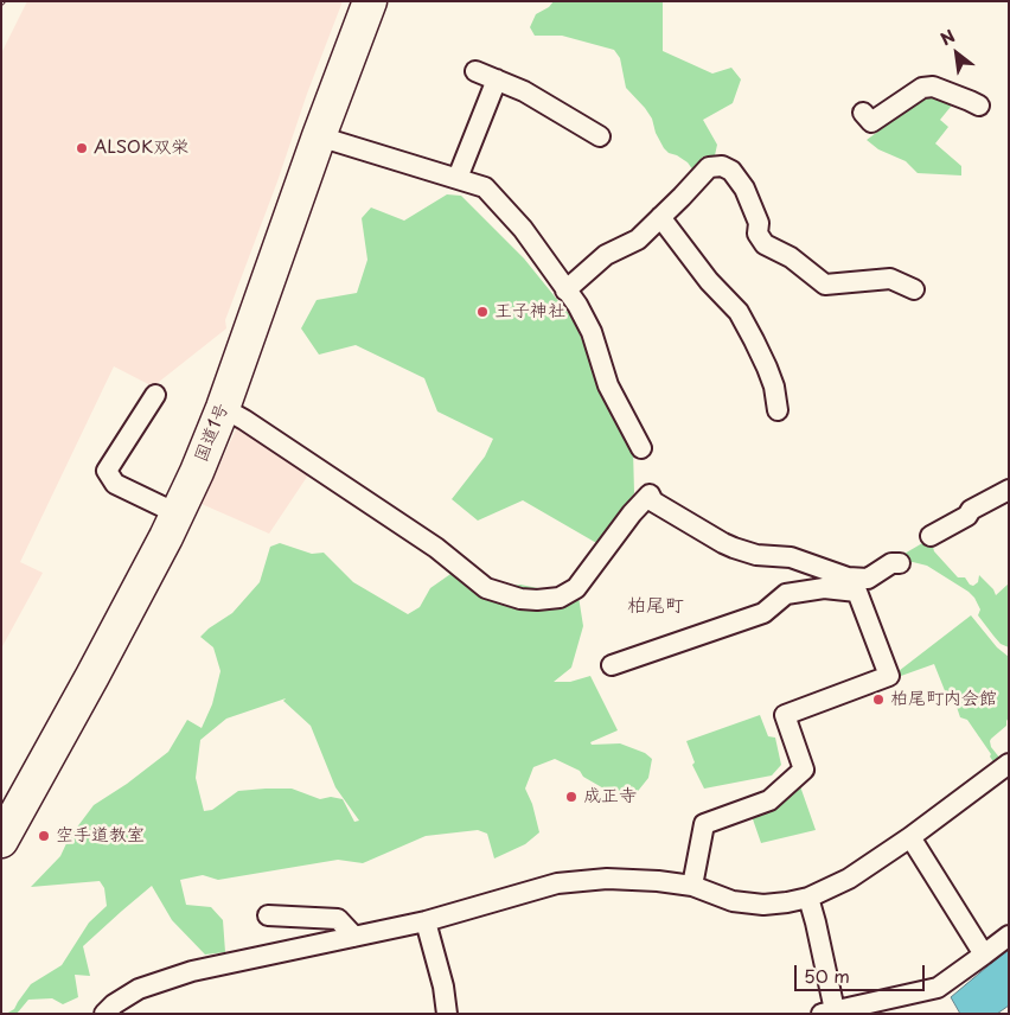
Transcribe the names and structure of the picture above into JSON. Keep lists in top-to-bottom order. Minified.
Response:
{"streets":{"highway":["国道1号"]},"districts":["柏尾町"],"places":["ALSOK双栄","王子神社","柏尾町内会館","成正寺","空手道教室"],"scale_bar":"50 m","north":"top left"}
